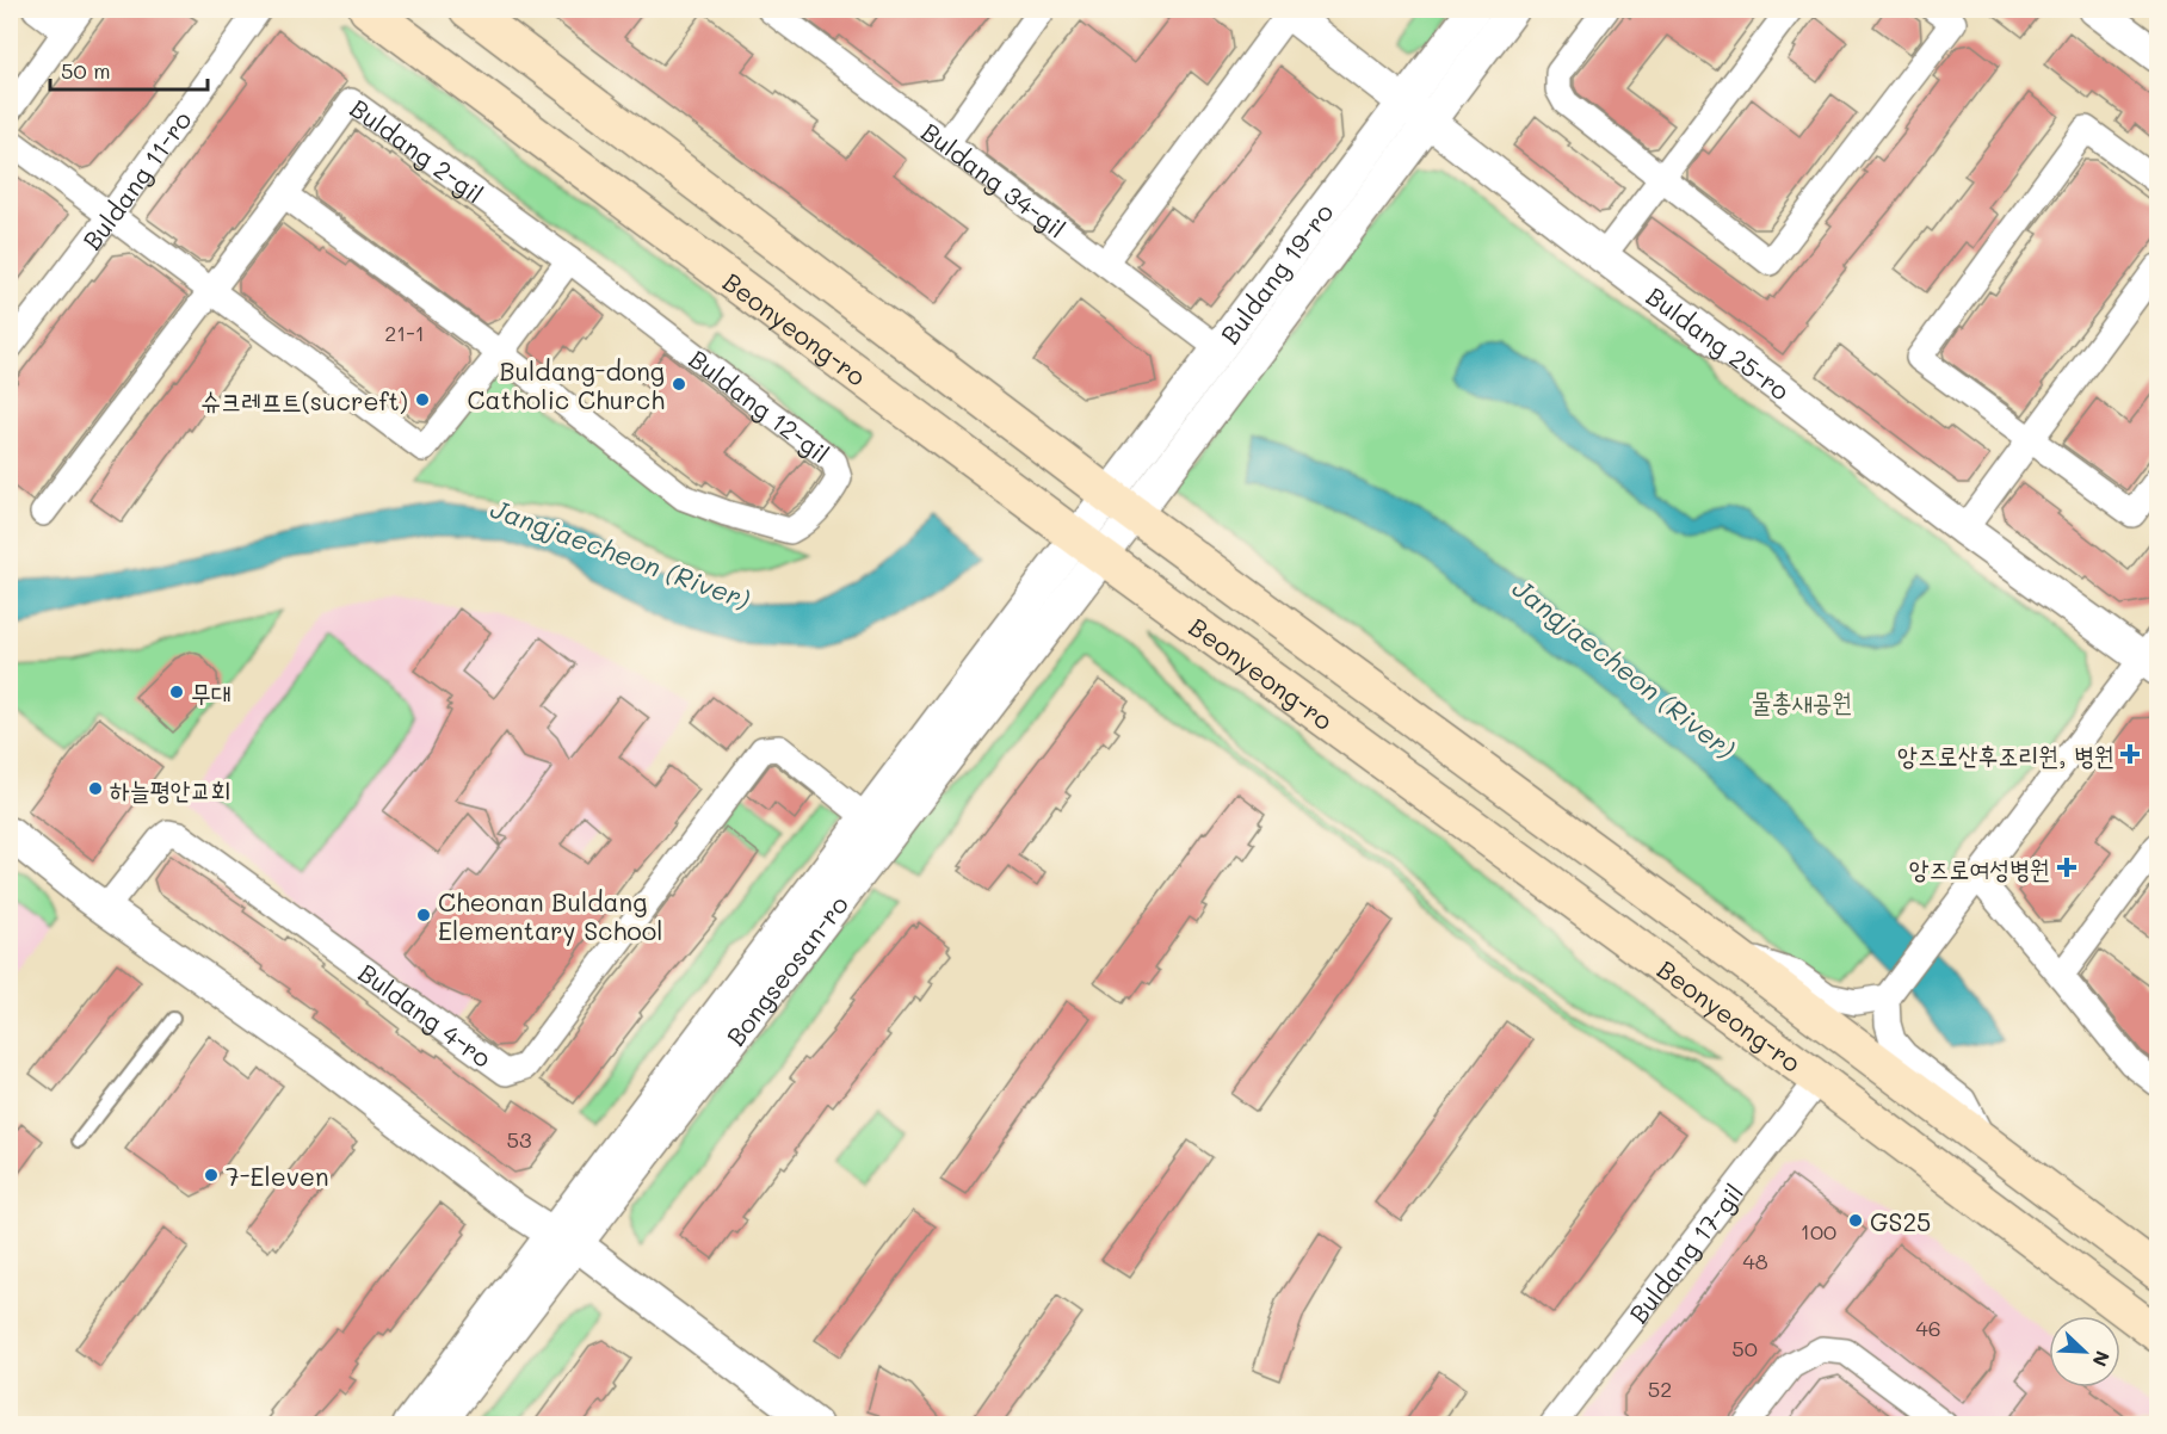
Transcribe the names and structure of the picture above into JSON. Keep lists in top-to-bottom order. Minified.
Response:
{"streets":{"main road":["Beonyeong-ro"],"street":["Buldang 2-gil","Buldang 34-gil","Buldang 11-ro","Buldang 19-ro","Buldang 25-ro","Buldang 12-gil","Bongseosan-ro","Buldang 4-ro","Buldang 17-gil"]},"crossings":[["Buldang 2-gil","Buldang 12-gil"],["Buldang 34-gil","Buldang 19-ro"],["Buldang 19-ro","Beonyeong-ro"],["Buldang 19-ro","Buldang 25-ro"],["Buldang 19-ro","Bongseosan-ro"],["Beonyeong-ro","Bongseosan-ro"],["Beonyeong-ro","Buldang 17-gil"],["Bongseosan-ro","Buldang 4-ro"]],"water":["Jangjaecheon (River)"],"parks":["물총새공원"],"places":{"other":["Buldang-dong Catholic Church","슈크레프트(sucreft)","무대","하늘평안교회","Cheonan Buldang Elementary School","7-Eleven","GS25"],"health":["앙즈로산후조리원, 병원","앙즈로여성병원"]},"house_numbers":["21-1","53","100","48","46","50","52"],"scale_bar":"50 m","north":"bottom right"}
